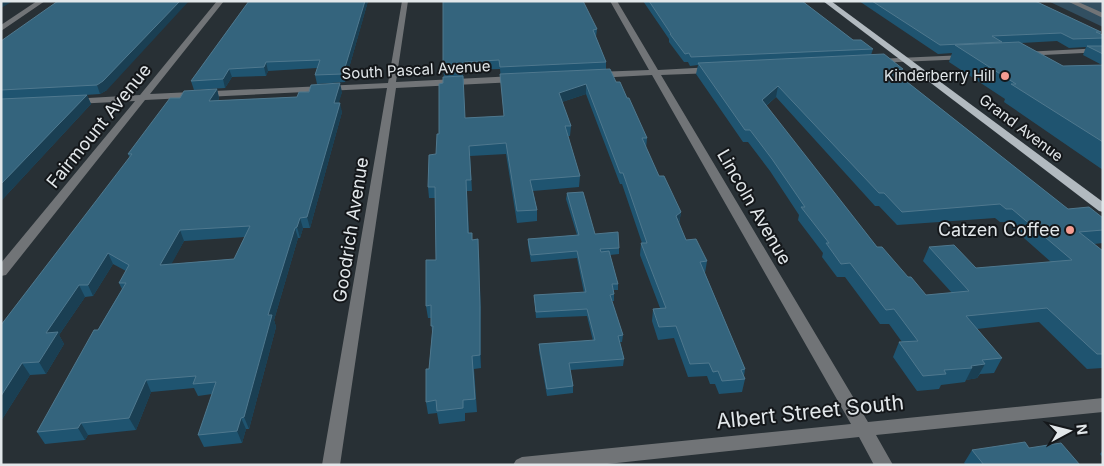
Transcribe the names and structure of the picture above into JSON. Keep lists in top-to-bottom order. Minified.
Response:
{"streets":{"main road":["Grand Avenue"],"street":["South Pascal Avenue","Fairmount Avenue","Lincoln Avenue","Goodrich Avenue","Albert Street South"]},"crossings":[["South Pascal Avenue","Fairmount Avenue"],["South Pascal Avenue","Goodrich Avenue"],["Lincoln Avenue","Albert Street South"]],"places":["Kinderberry Hill","Catzen Coffee"],"north":"right"}
